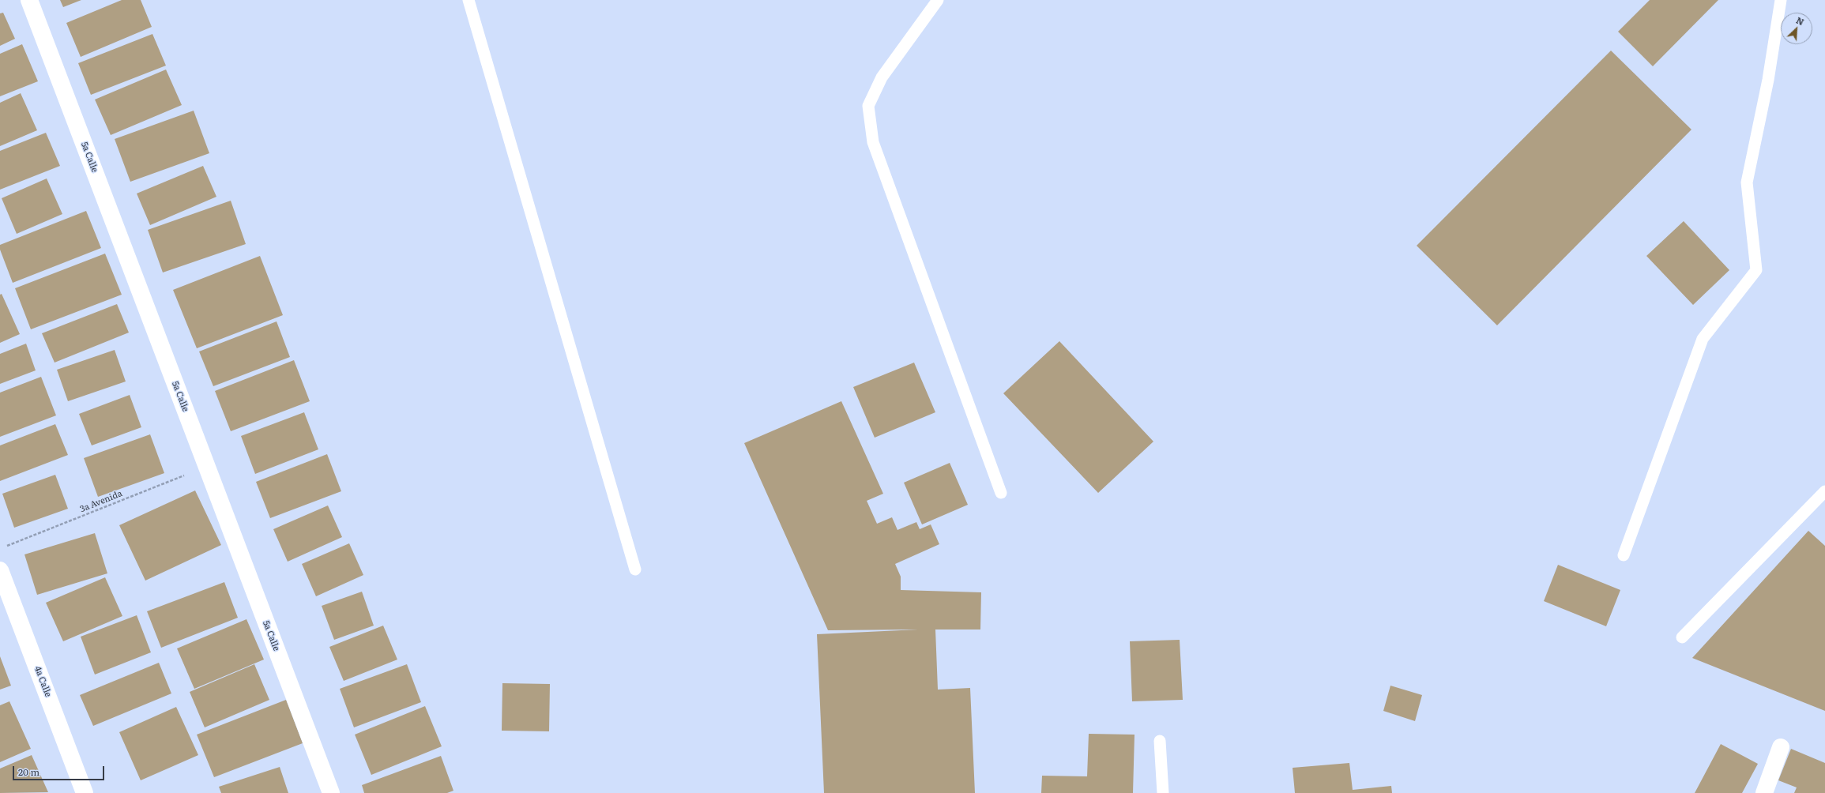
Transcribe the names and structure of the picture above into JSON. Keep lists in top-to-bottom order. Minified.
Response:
{"streets":{"street":["5a Calle","4a Calle"],"path":["3a Avenida"]},"crossings":[["5a Calle","3a Avenida"]],"scale_bar":"20 m","north":"top right"}
